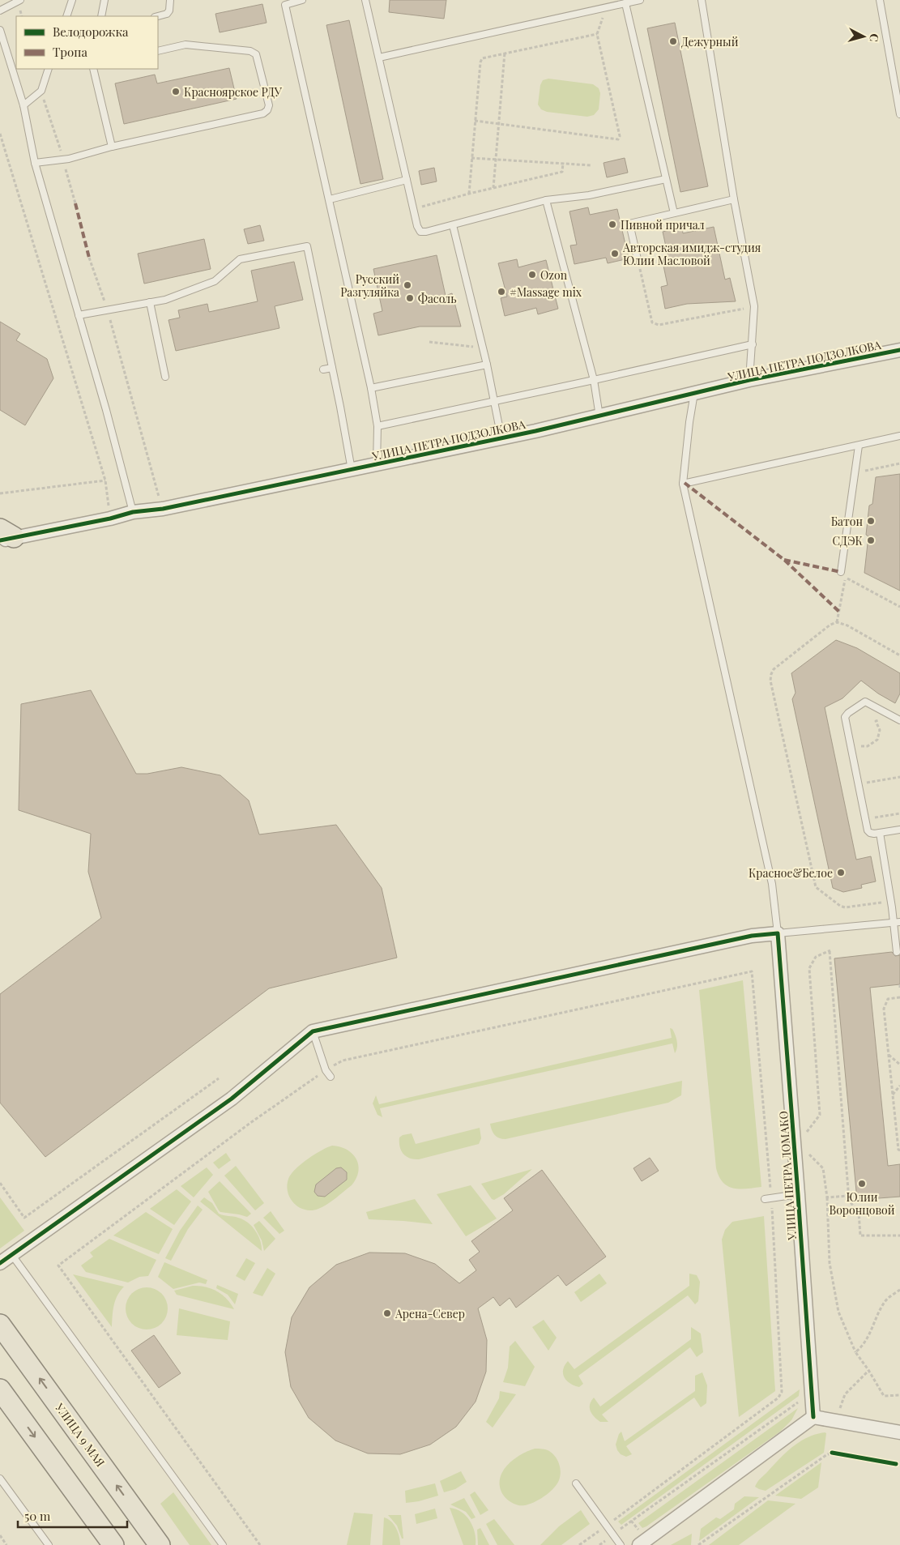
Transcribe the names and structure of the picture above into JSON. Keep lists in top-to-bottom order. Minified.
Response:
{"streets":{"main road":["УЛИЦА 9 МАЯ"],"street":["УЛИЦА ПЕТРА ПОДЗОЛКОВА","УЛИЦА ПЕТРА ЛОМАКО"]},"places":["Дежурный","Красноярское РДУ","Пивной причал","Авторская имидж-студия Юлии Масловой","Ozon","Русский Разгуляйка","#Massage mix","Фасоль","Батон","СДЭК","Красное&Белое","Юлии Воронцовой","Арена-Север"],"legend":["Велодорожка","Тропа"],"scale_bar":"50 m","north":"right"}
